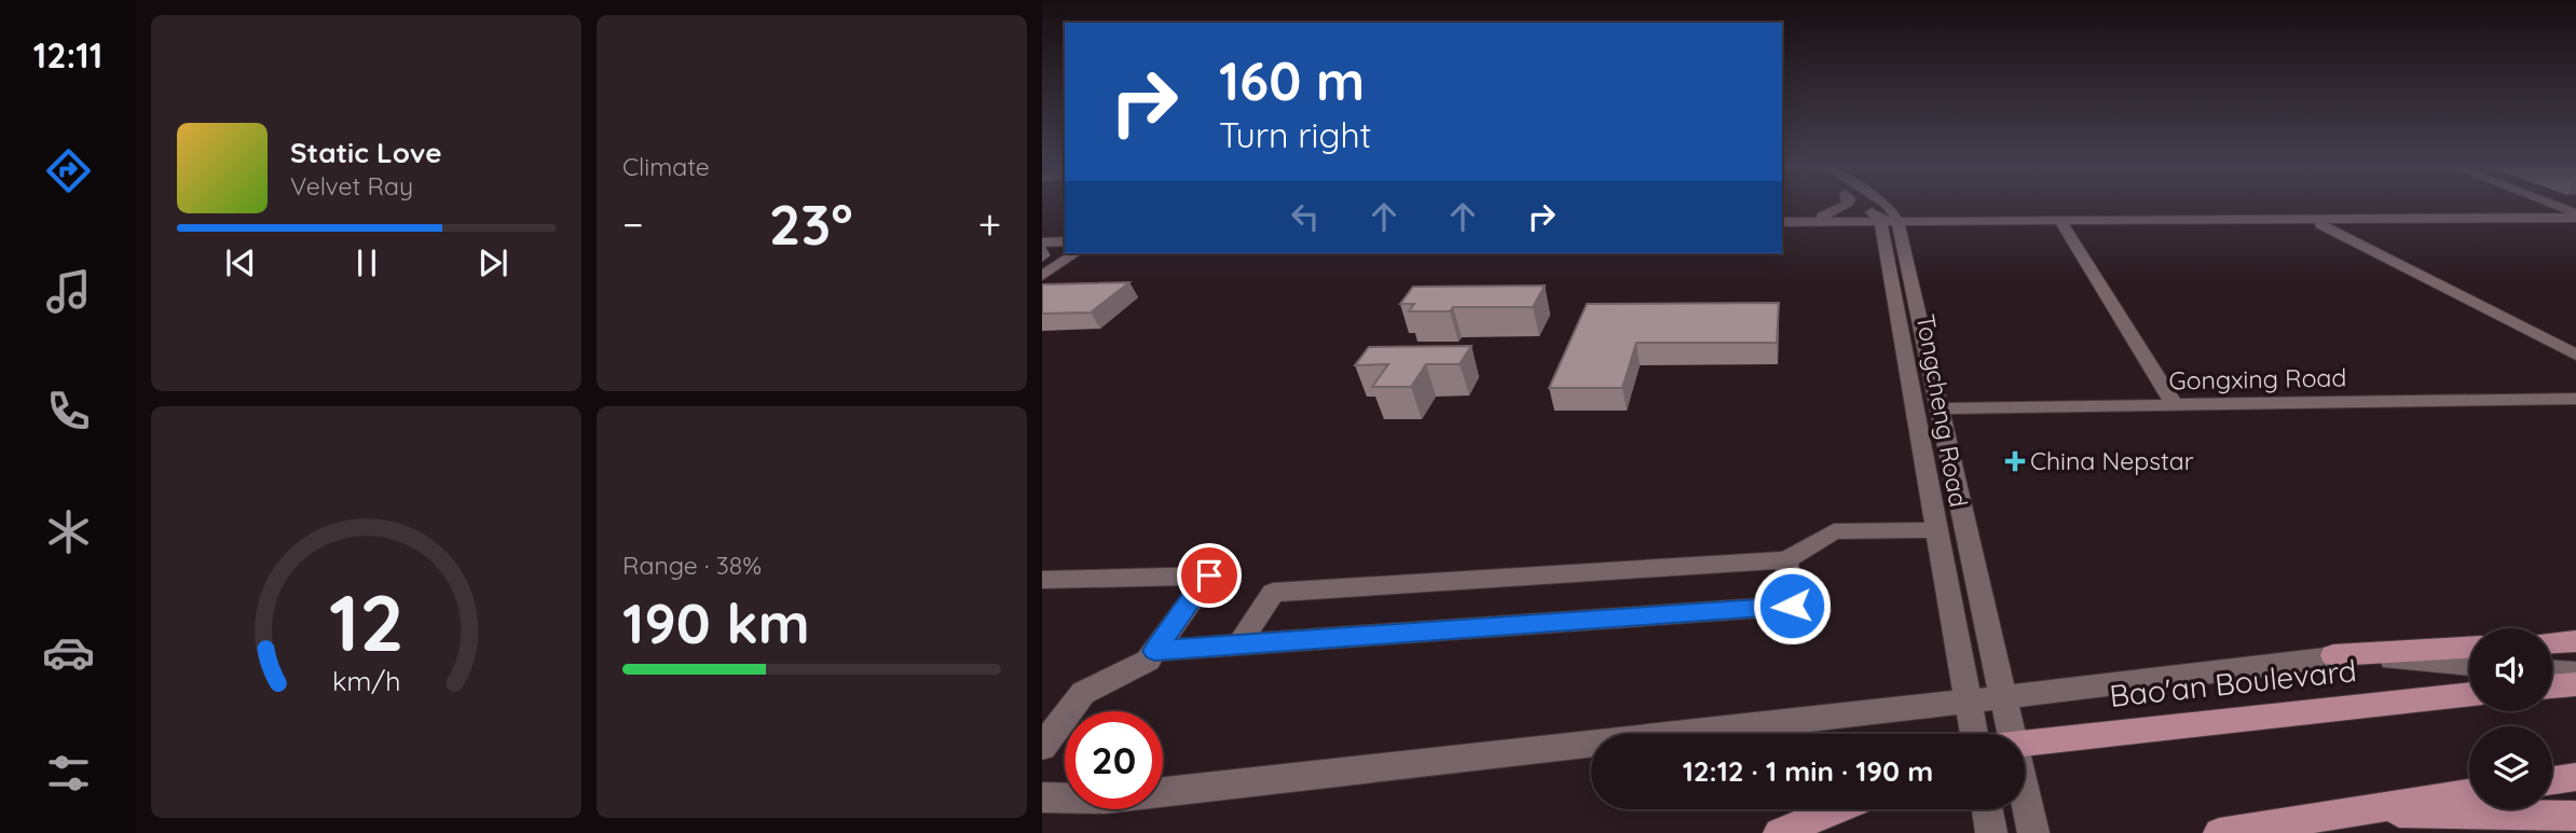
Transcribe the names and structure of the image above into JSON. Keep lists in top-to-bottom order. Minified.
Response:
{"streets":{"main road":["Bao'an Boulevard"],"street":["Gongxing Road","Tongcheng Road"]},"crossings":[["Gongxing Road","Tongcheng Road"]],"places":{"health":["China Nepstar"]},"page":{"tabs":"12:11","tile":["Climate",["Range · 38%","190 km"]],"turn":["160 m","Turn right"],"song":["Static Love","Velvet Ray"],"heat":["−","23°","+"],"limit":"20","trip":"12:12 · 1 min · 190 m","gauge":["12","km/h"]}}
